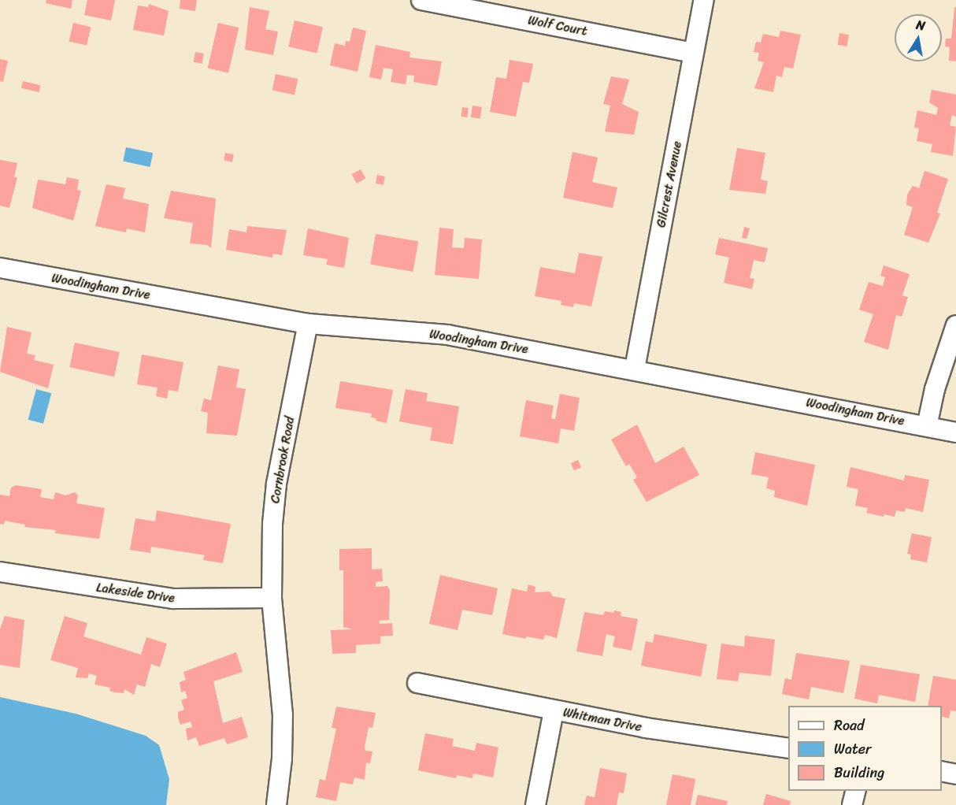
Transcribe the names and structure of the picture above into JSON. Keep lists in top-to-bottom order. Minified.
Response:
{"streets":{"street":["Wolf Court","Gilcrest Avenue","Woodingham Drive","Cornbrook Road","Lakeside Drive","Whitman Drive"]},"crossings":[["Wolf Court","Gilcrest Avenue"],["Gilcrest Avenue","Woodingham Drive"],["Woodingham Drive","Cornbrook Road"],["Cornbrook Road","Lakeside Drive"]],"legend":["Road","Water","Building"],"north":"top"}
